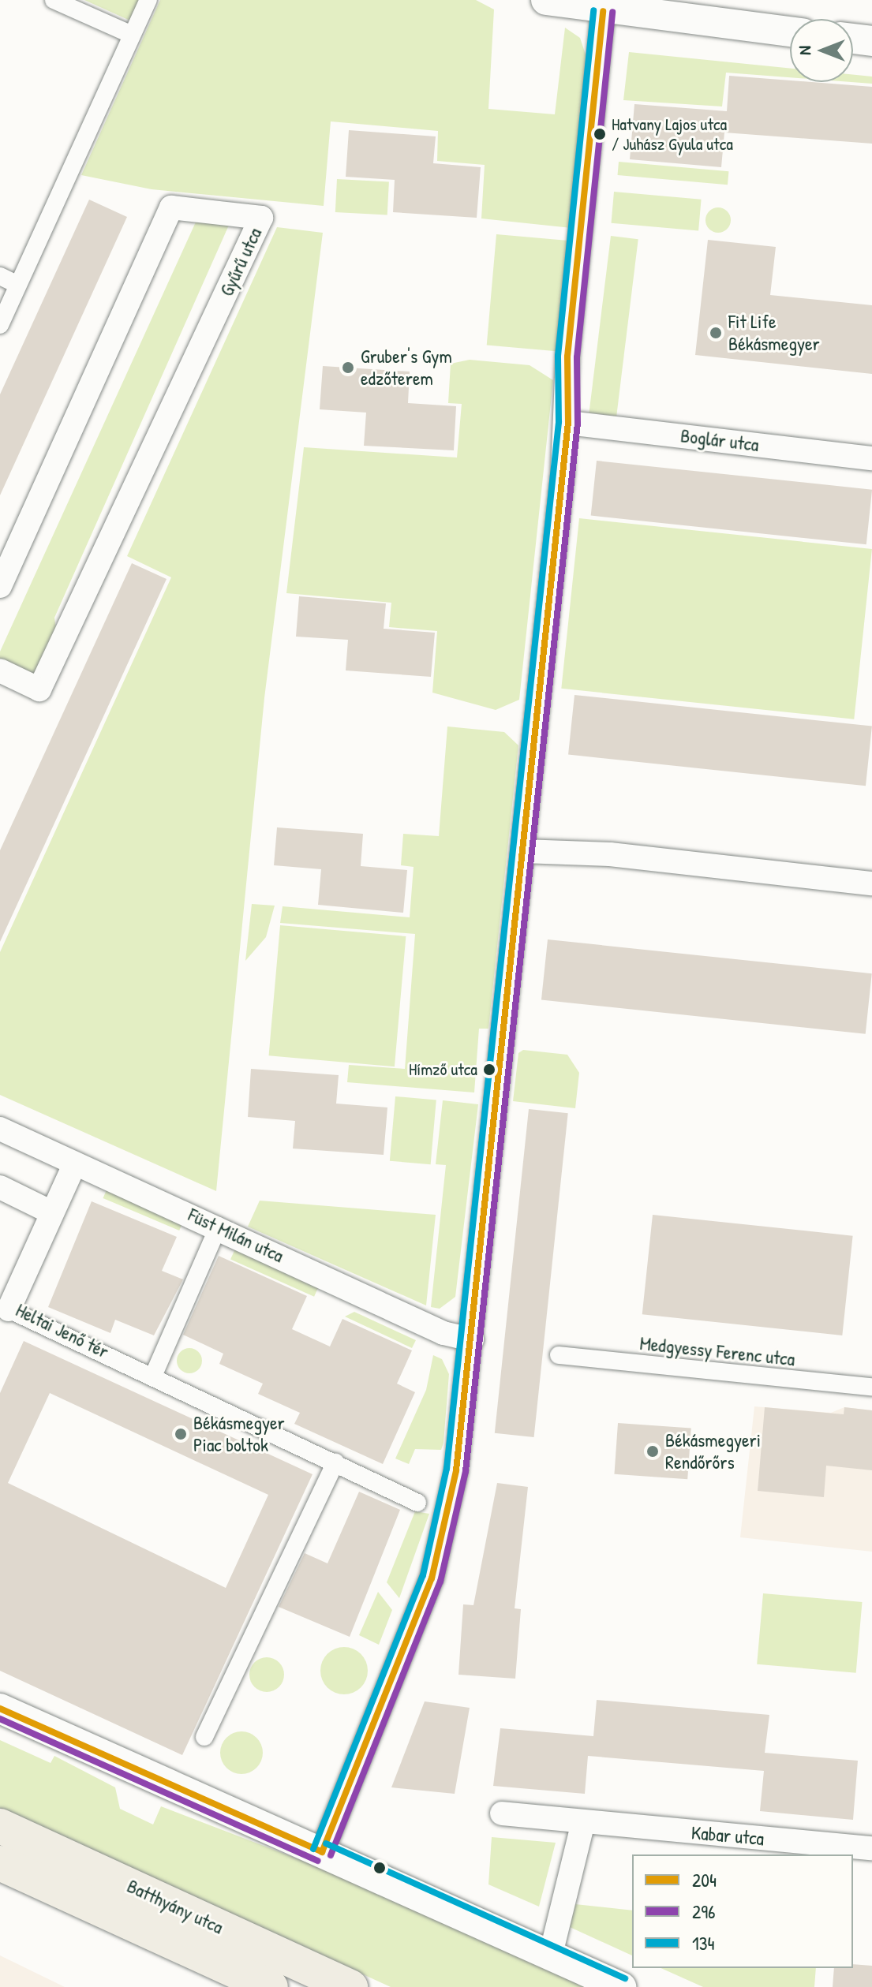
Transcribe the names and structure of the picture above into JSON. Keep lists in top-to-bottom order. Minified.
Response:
{"streets":{"main road":["Batthyány utca"],"street":["Gyűrű utca","Boglár utca","Füst Milán utca","Heltai Jenő tér","Medgyessy Ferenc utca","Kabar utca"]},"crossings":[["Füst Milán utca","Heltai Jenő tér"]],"places":["Hatvany Lajos utca / Juhász Gyula utca","Fit Life Békásmegyer","Gruber's Gym edzőterem","Hímző utca","Békásmegyer Piac boltok","Békásmegyeri Rendőrőrs"],"lines":["transit line 134","transit line 204","transit line 296"],"legend":["204","296","134"],"north":"left"}
